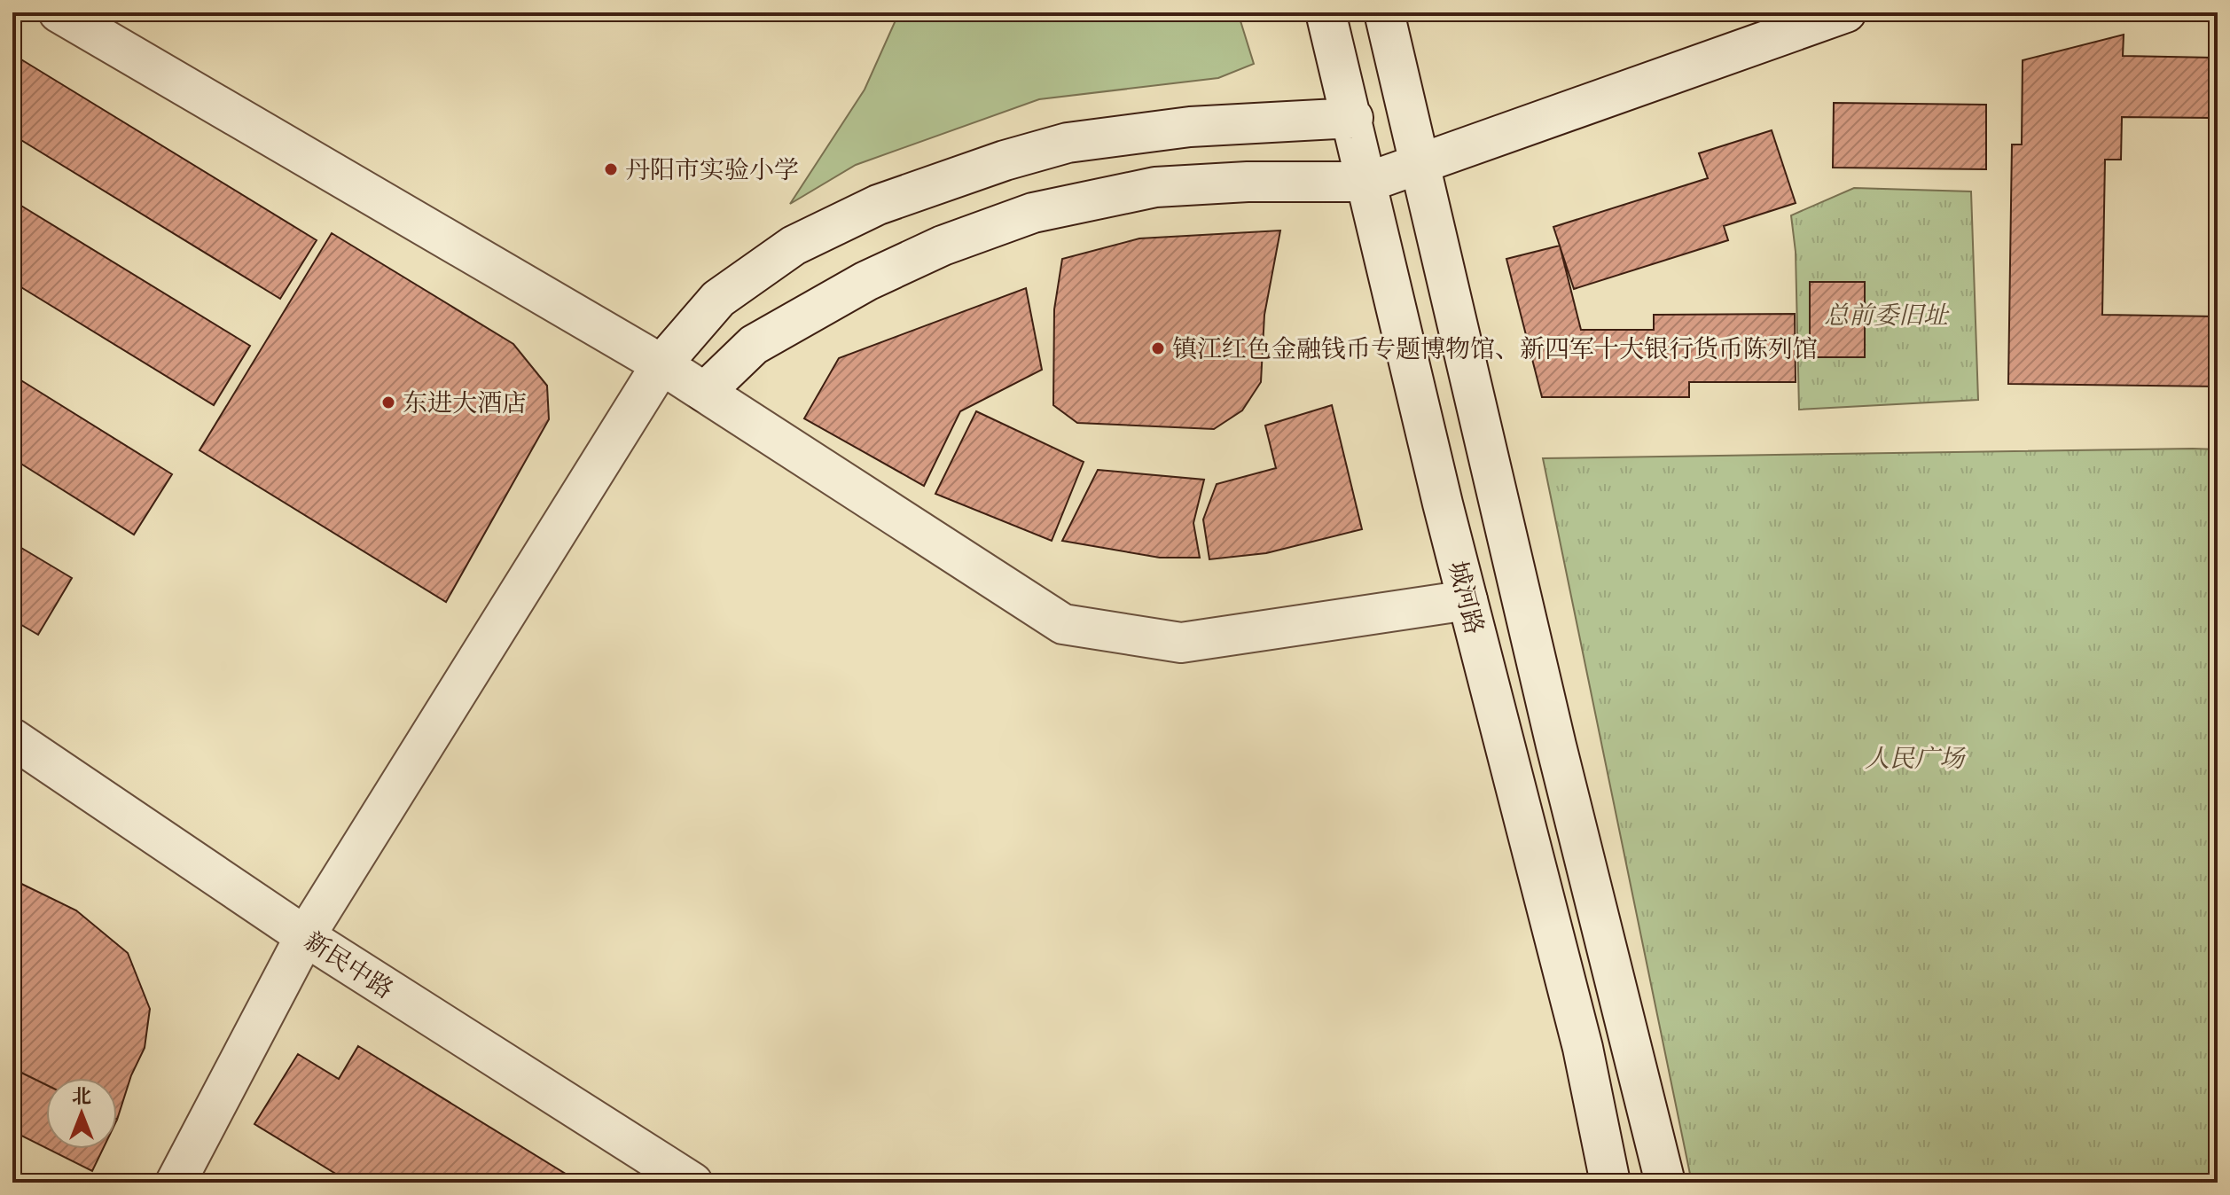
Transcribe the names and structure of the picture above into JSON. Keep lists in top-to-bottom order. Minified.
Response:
{"streets":{"main road":["城河路","新民中路"]},"parks":["总前委旧址","人民广场"],"places":["丹阳市实验小学","镇江红色金融钱币专题博物馆、新四军十大银行货币陈列馆","东进大酒店"],"north":"top"}
